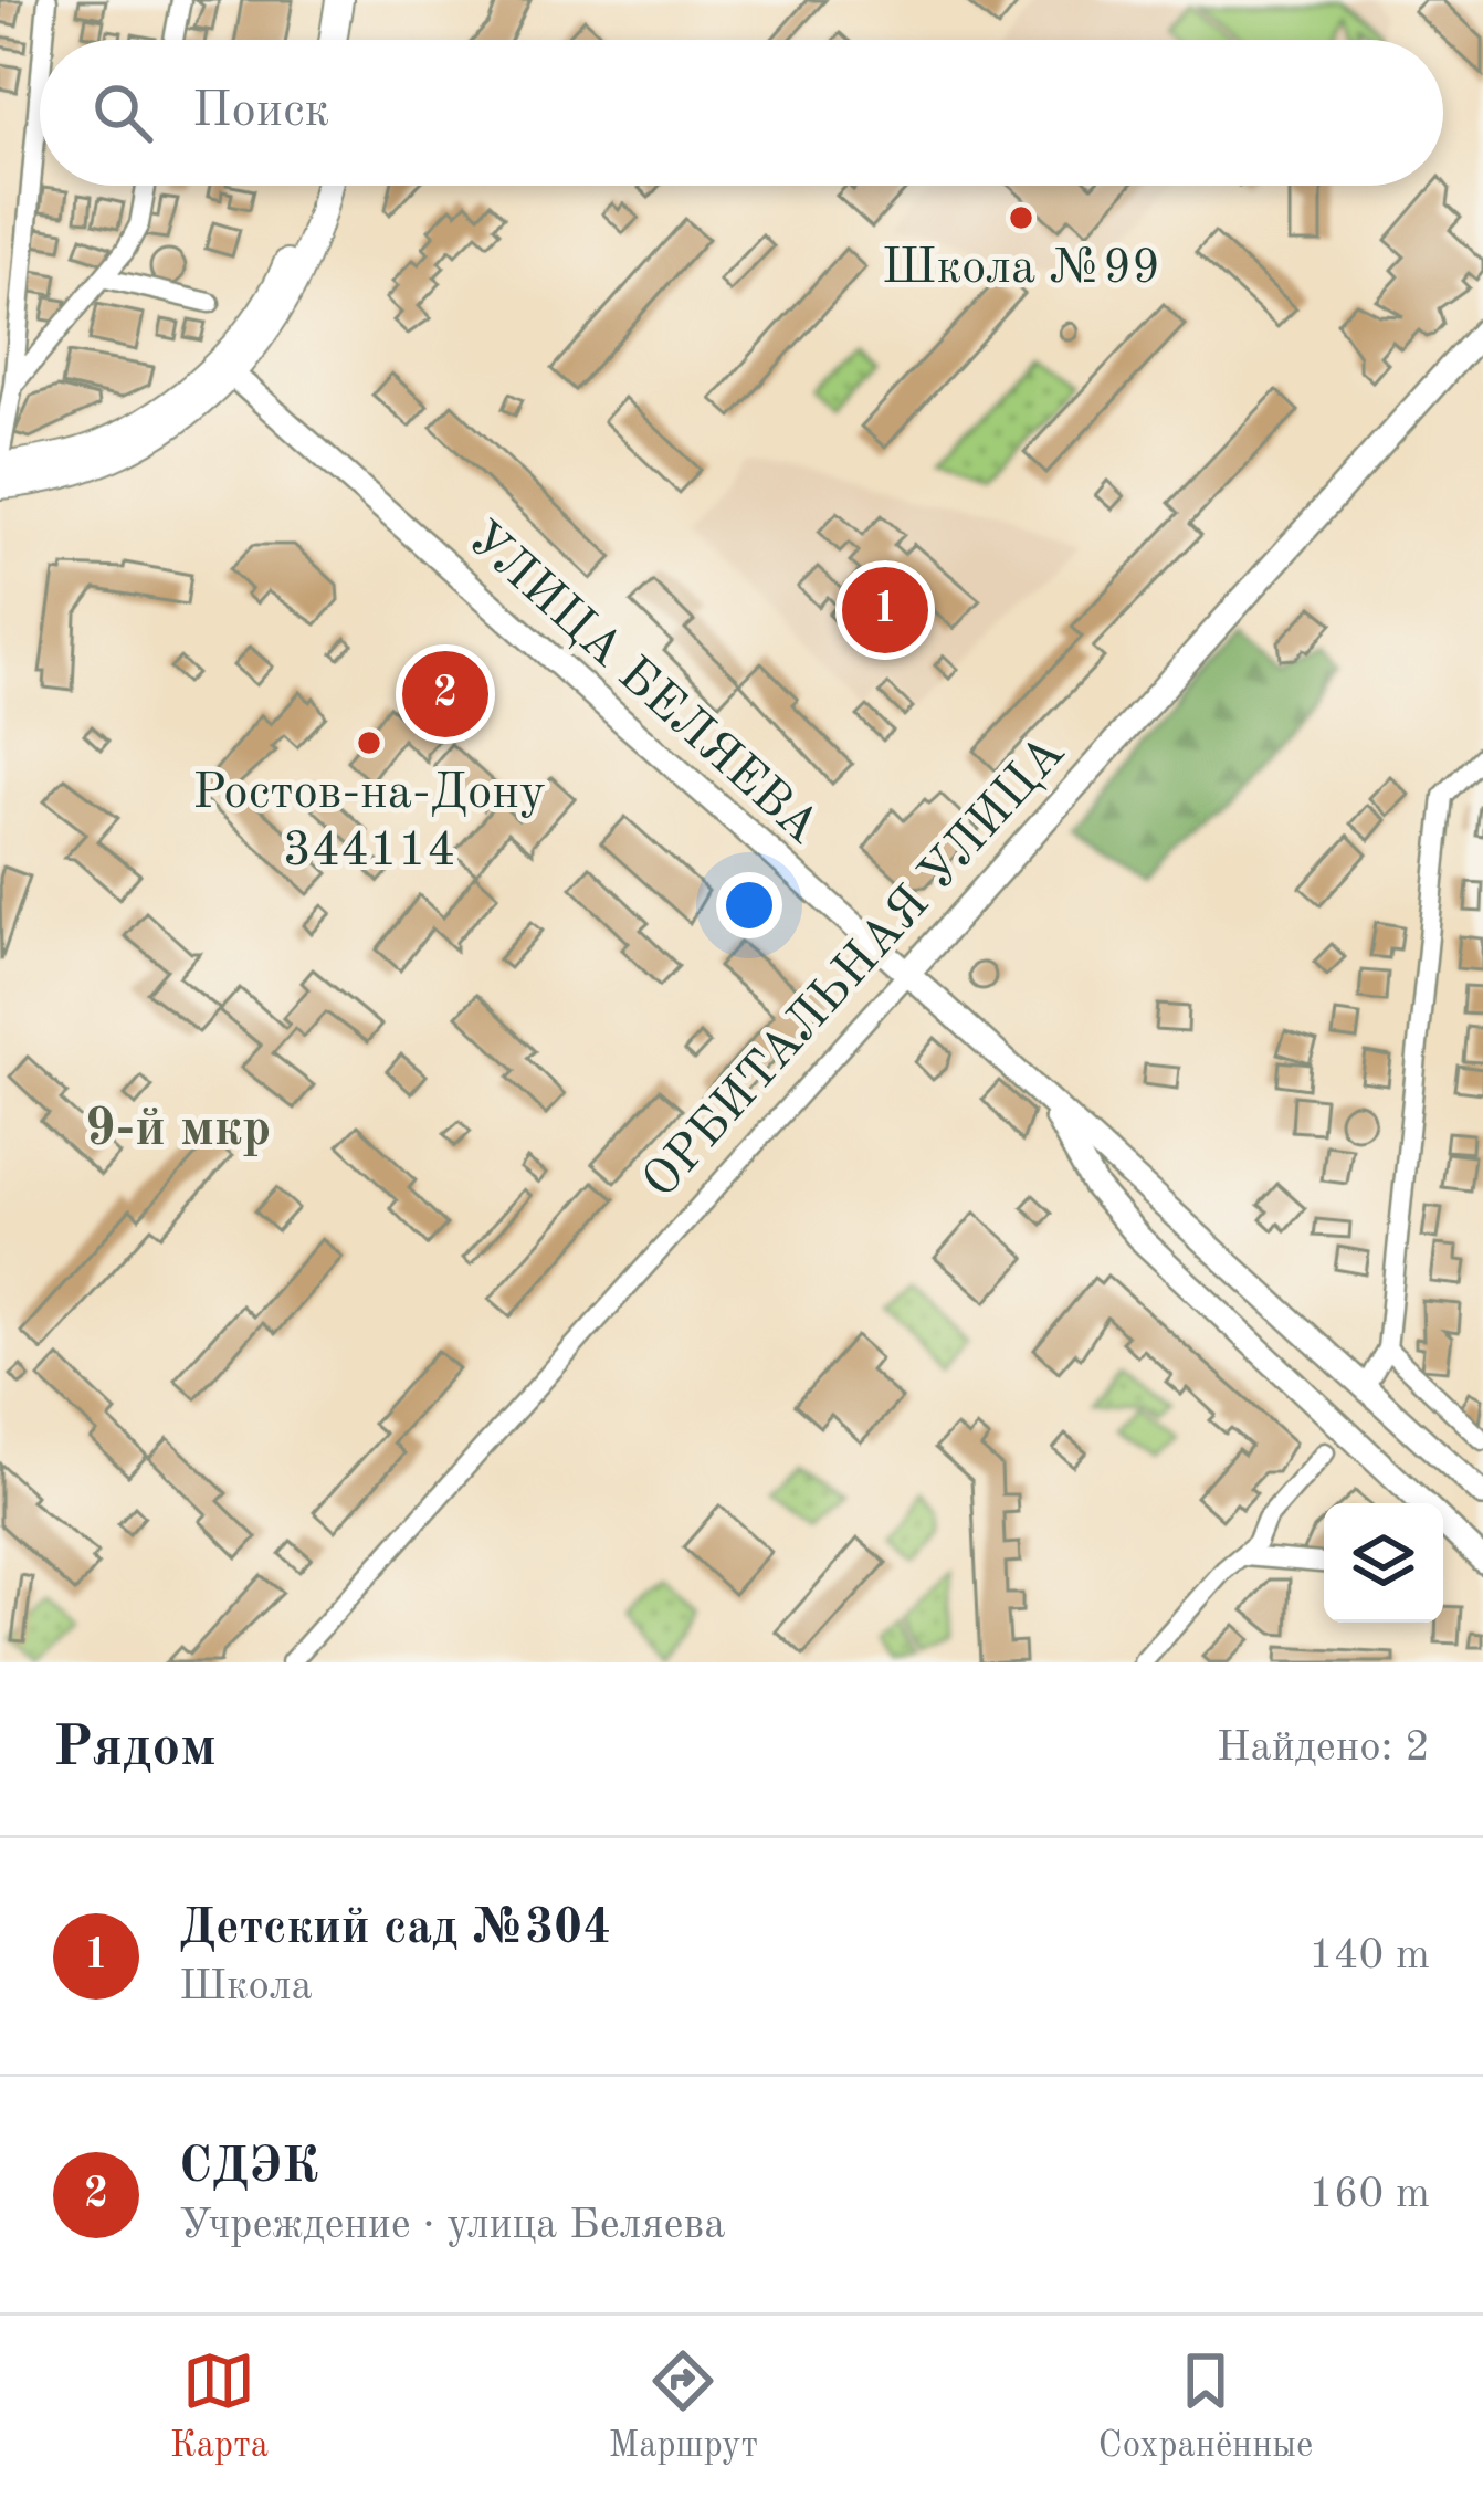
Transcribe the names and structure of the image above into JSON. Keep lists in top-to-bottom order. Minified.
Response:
{"streets":{"main road":["УЛИЦА БЕЛЯЕВА","ОРБИТАЛЬНАЯ УЛИЦА"]},"crossings":[["УЛИЦА БЕЛЯЕВА","ОРБИТАЛЬНАЯ УЛИЦА"]],"districts":["9-й мкр"],"places":["Школа №99","Ростов-на-Дону 344114"],"page":{"search":"Поиск","pins":["1","2"],"heading":["Рядом","Найдено: 2"],"list":[{"mark":"1","name":"Детский сад №304","note":"Школа","value":"140 m"},{"mark":"2","name":"СДЭК","note":"Учреждение · улица Беляева","value":"160 m"}],"nav":["Карта","Маршрут","Сохранённые"]}}
